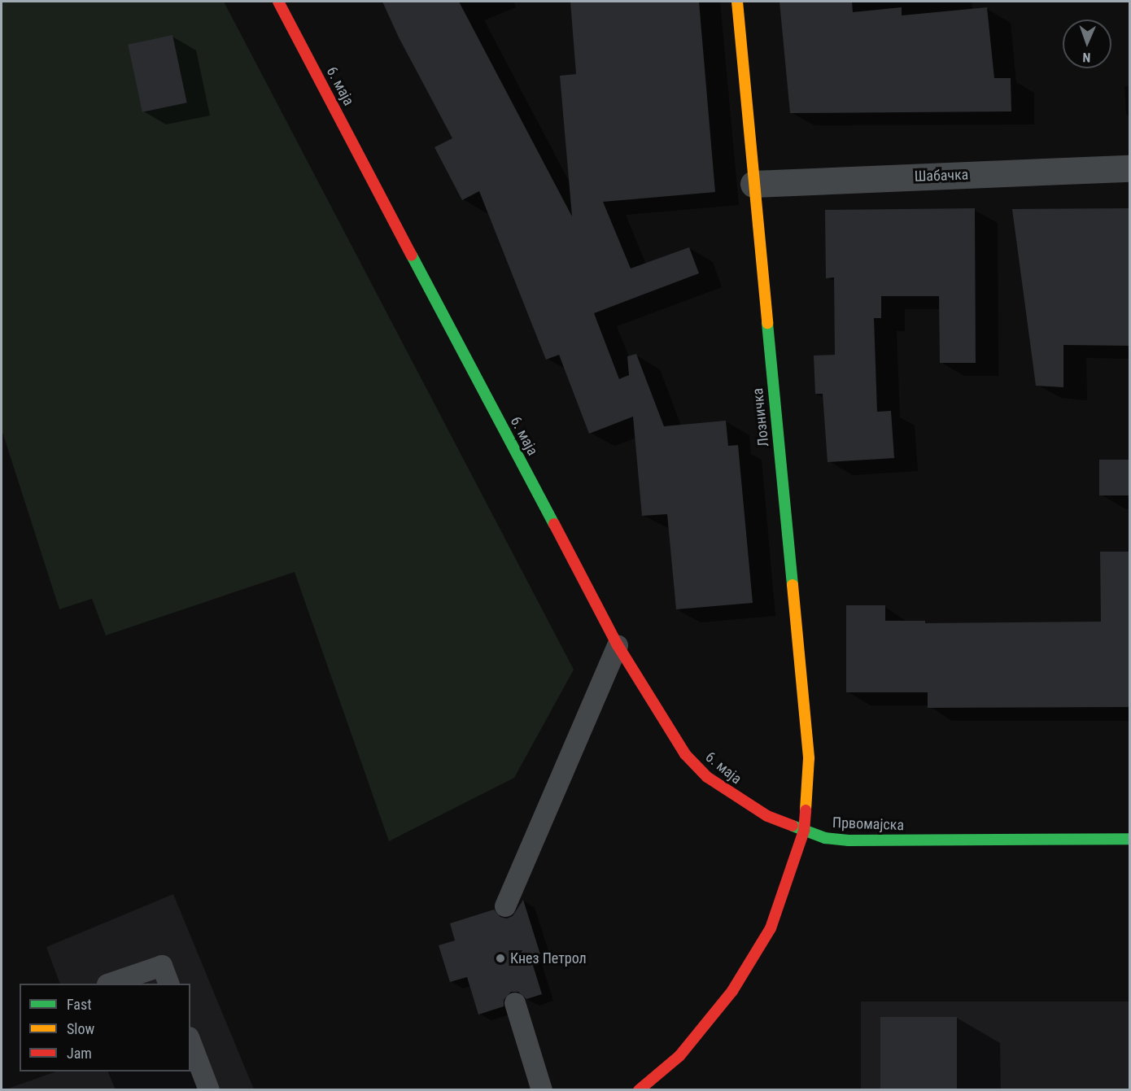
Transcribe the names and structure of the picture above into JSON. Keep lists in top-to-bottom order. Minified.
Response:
{"streets":{"street":["6. маја","Шабачка","Лозничка","Првомајска"]},"crossings":[["6. маја","Лозничка"],["6. маја","Првомајска"],["Шабачка","Лозничка"],["Лозничка","Првомајска"]],"places":["Кнез Петрол"],"legend":["Fast","Slow","Jam"],"north":"bottom"}
